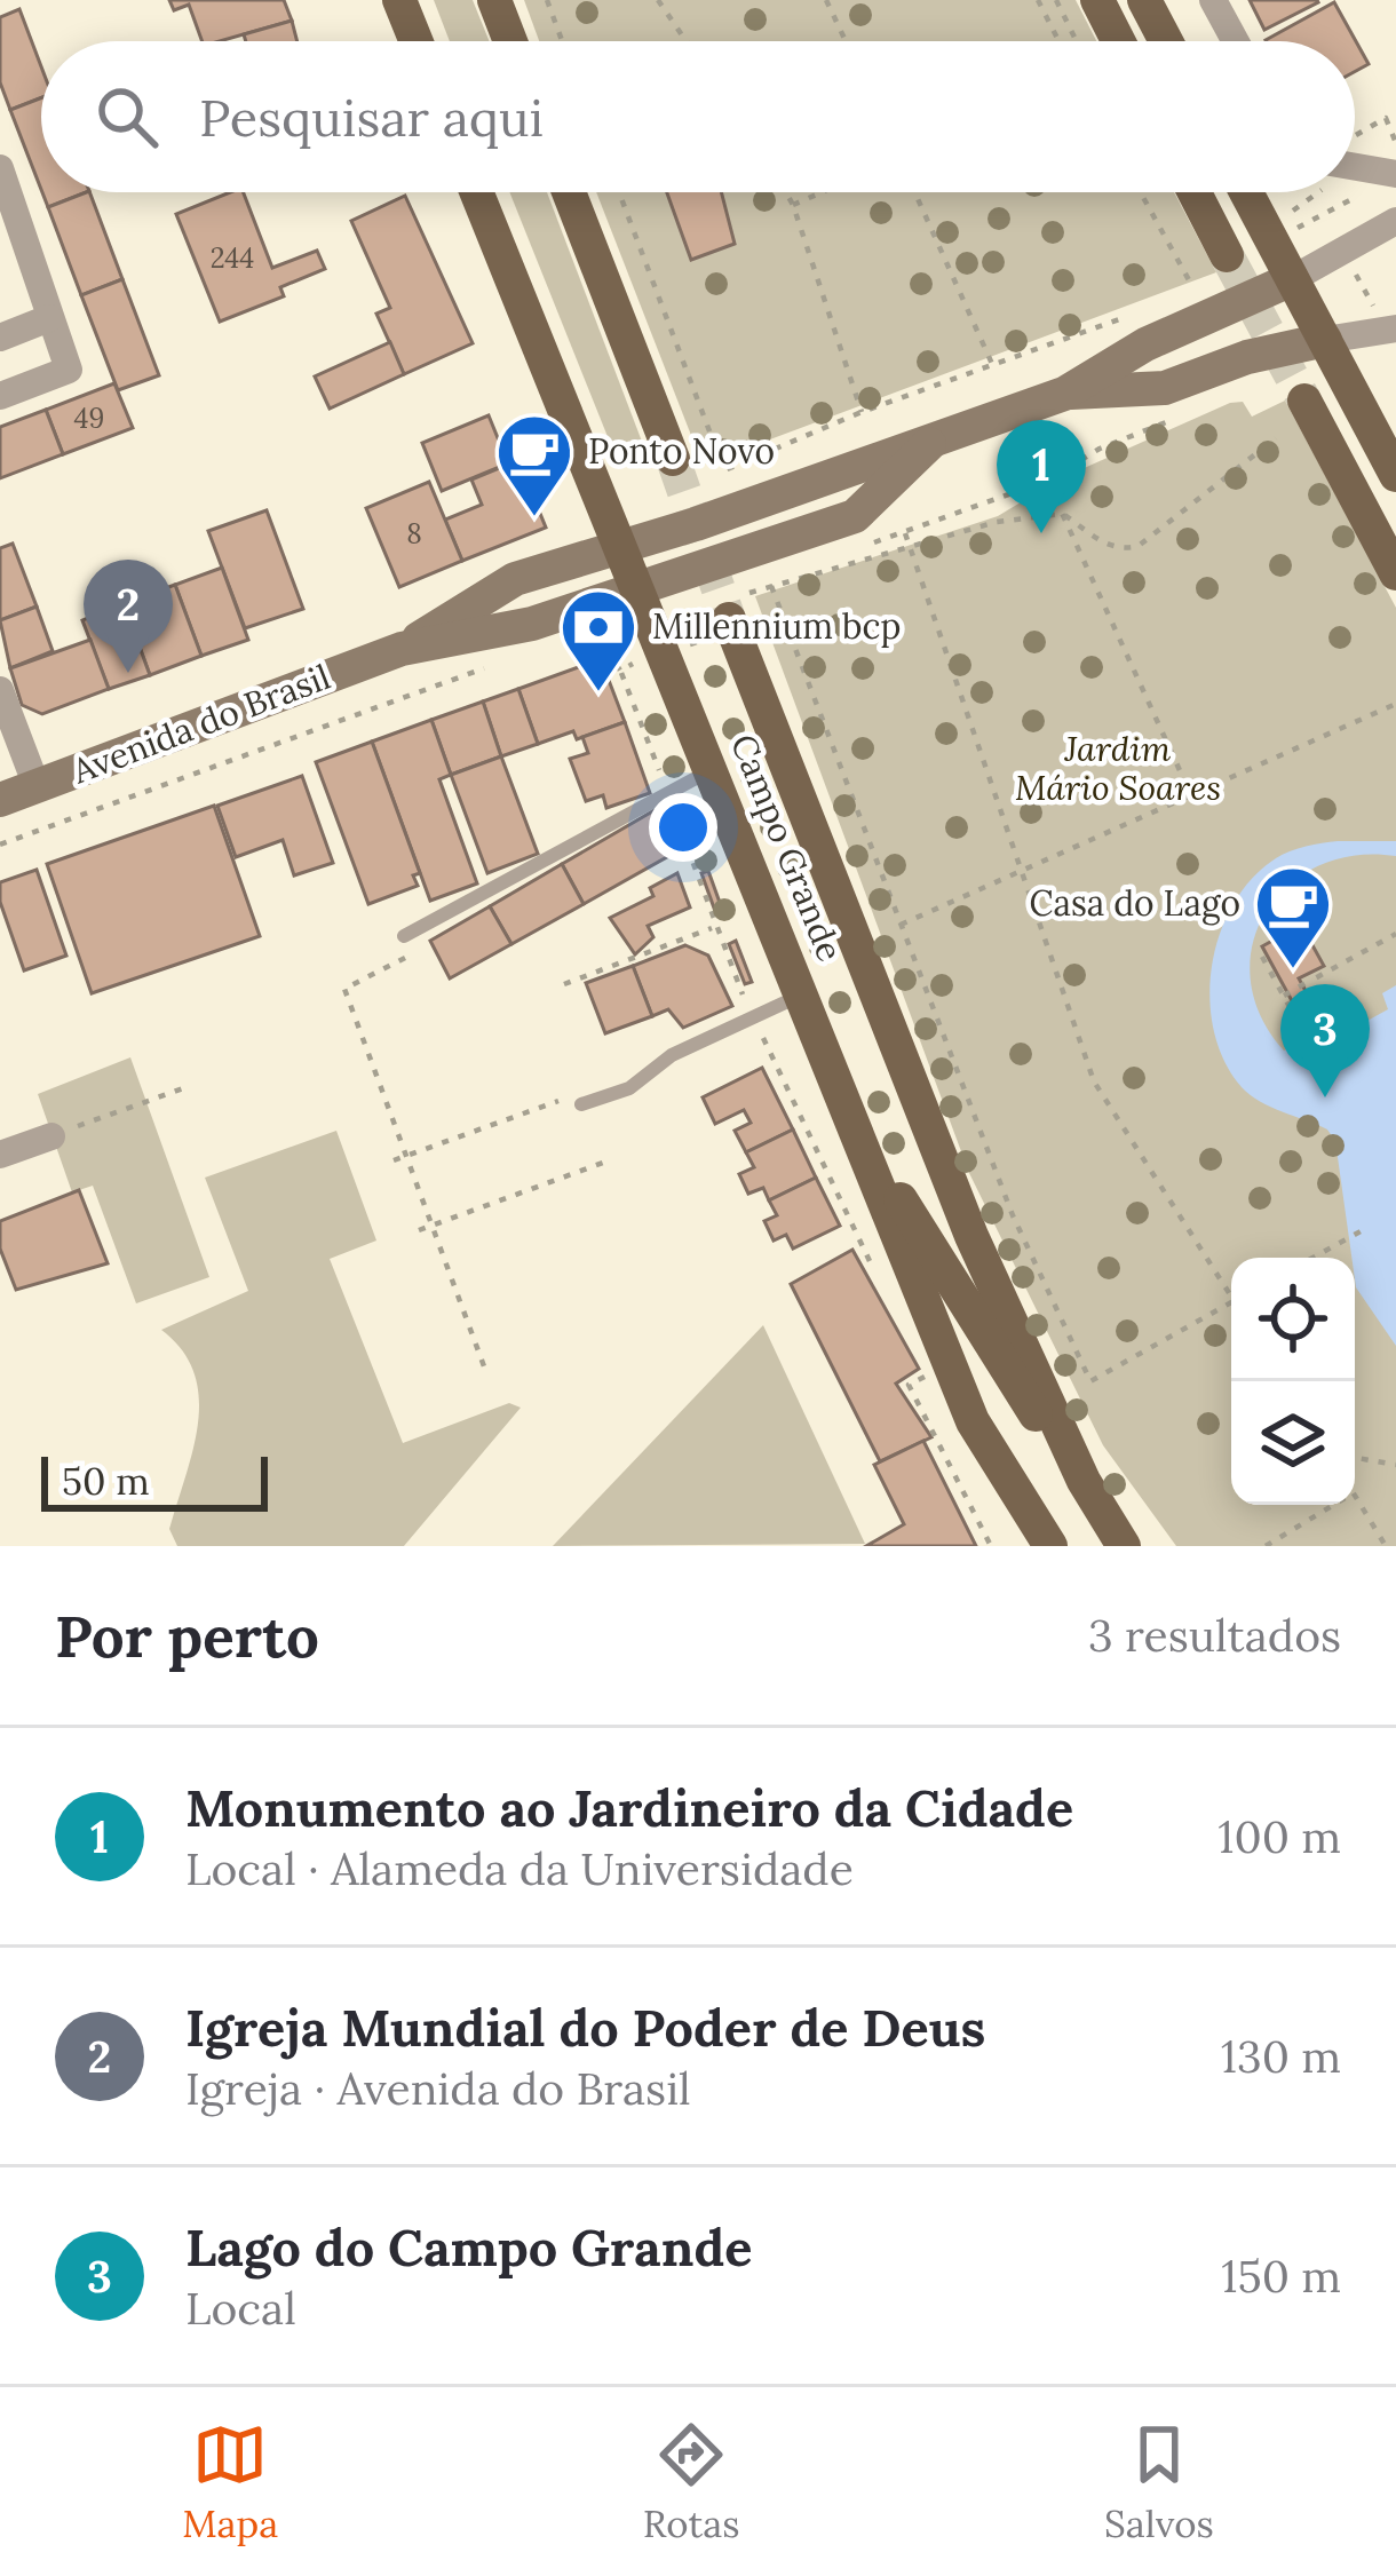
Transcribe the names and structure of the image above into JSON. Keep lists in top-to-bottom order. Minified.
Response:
{"streets":{"main road":["Avenida do Brasil","Campo Grande"]},"crossings":[["Avenida do Brasil","Campo Grande"]],"parks":["Jardim Mário Soares"],"places":{"cafe":["Ponto Novo","Casa do Lago"],"bank":["Millennium bcp"]},"house_numbers":["244","49","8"],"scale_bar":"50 m","page":{"search":"Pesquisar aqui","pins":["1","2","3"],"scale":"50 m","heading":["Por perto","3 resultados"],"list":[{"mark":"1","name":"Monumento ao Jardineiro da Cidade","note":"Local · Alameda da Universidade","value":"100 m"},{"mark":"2","name":"Igreja Mundial do Poder de Deus","note":"Igreja · Avenida do Brasil","value":"130 m"},{"mark":"3","name":"Lago do Campo Grande","note":"Local","value":"150 m"}],"nav":["Mapa","Rotas","Salvos"]}}
